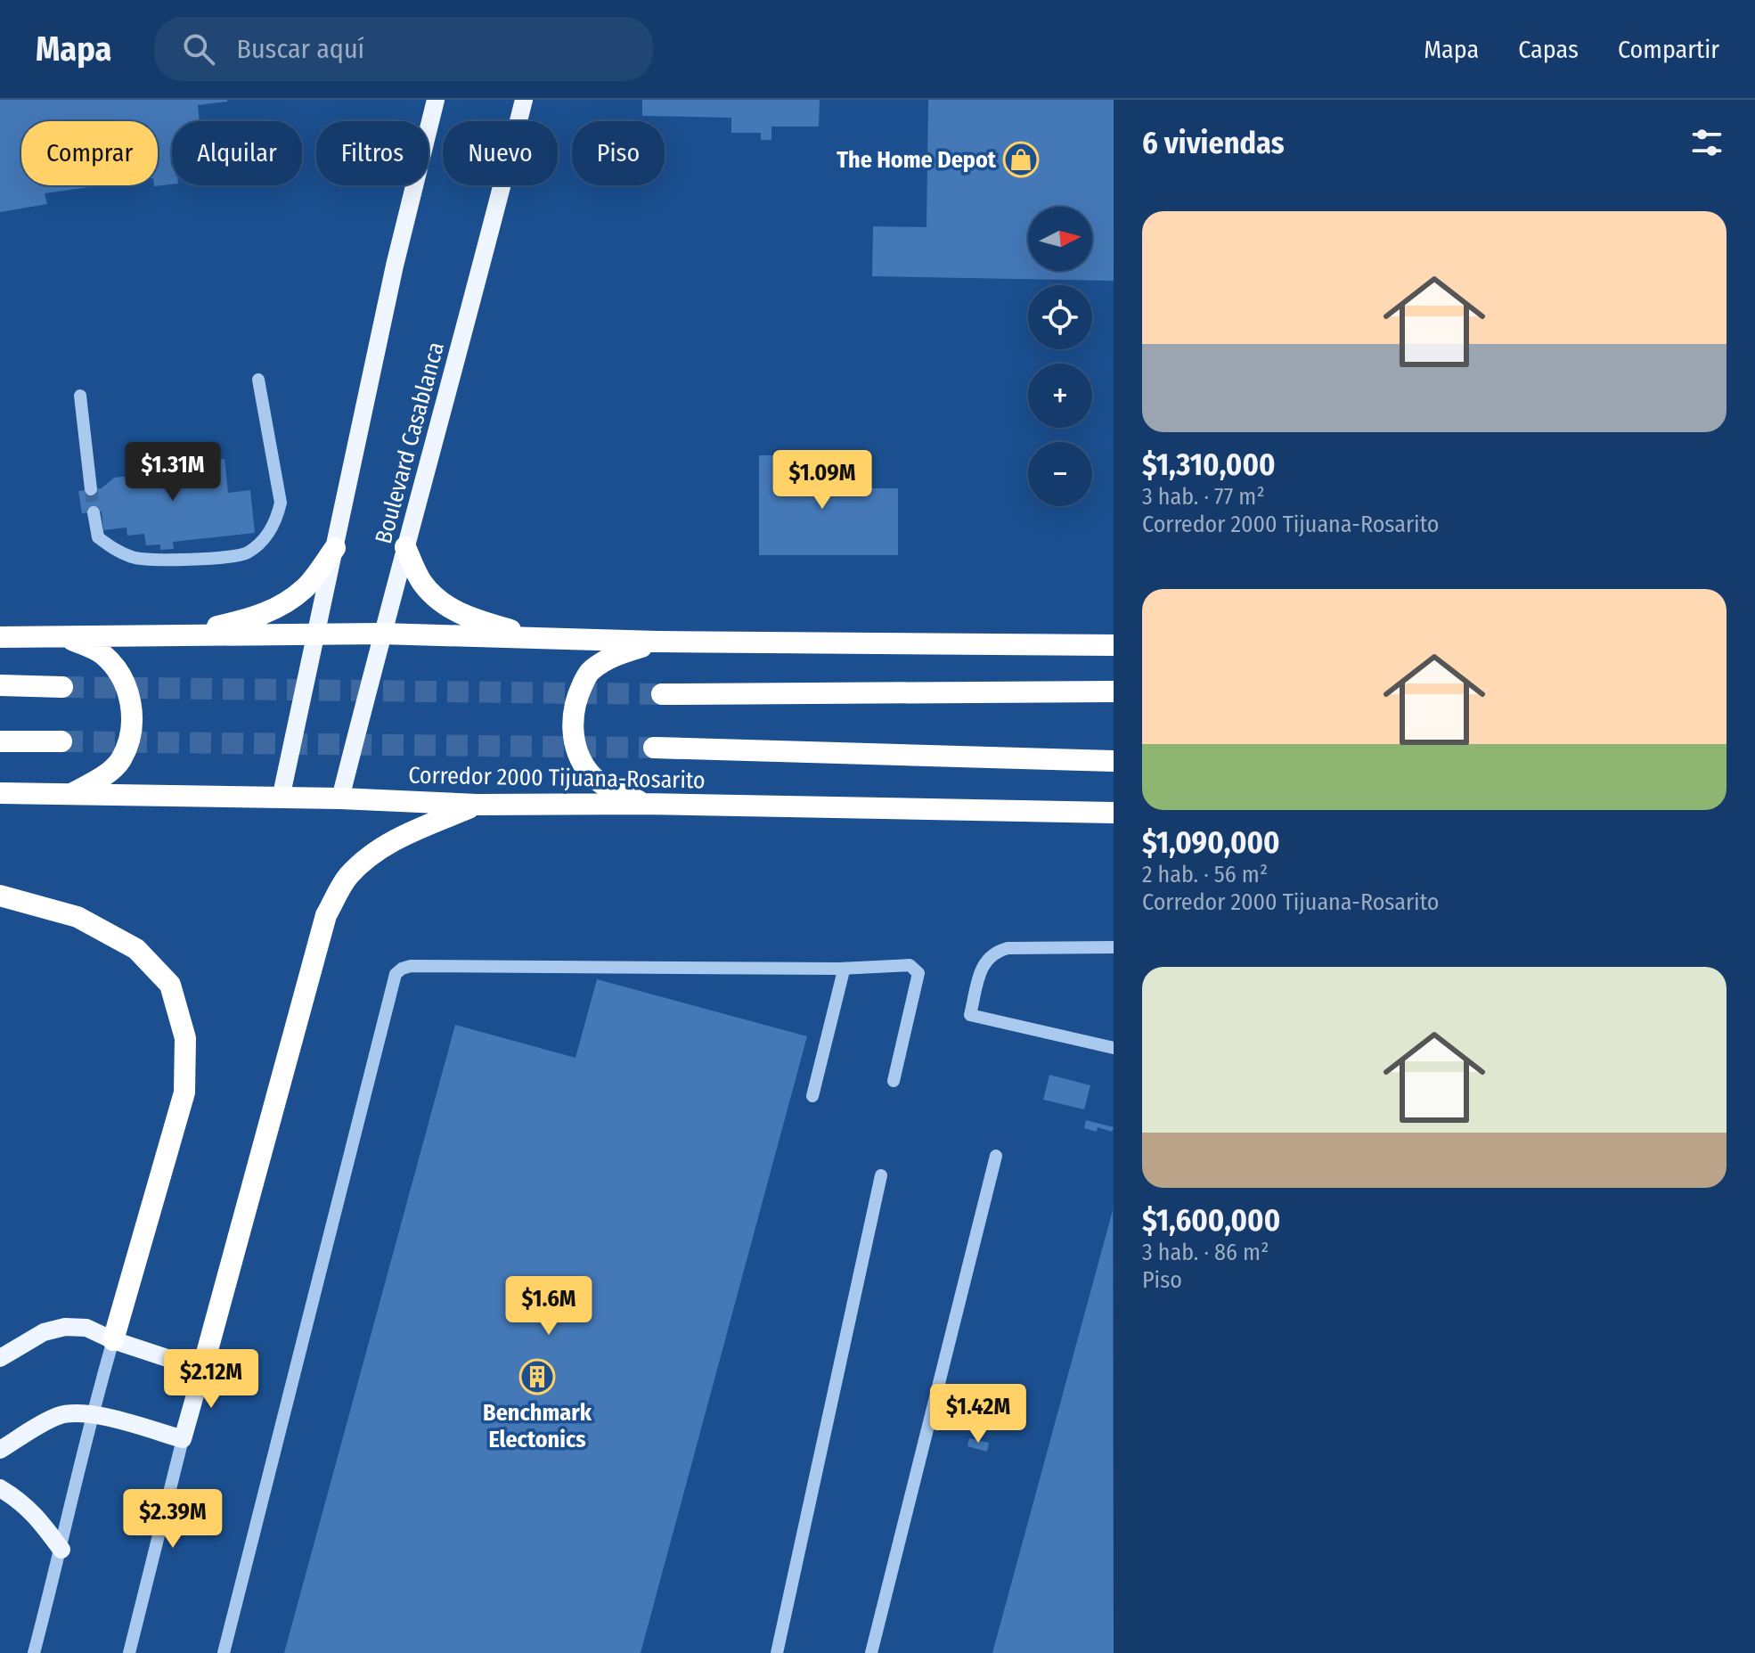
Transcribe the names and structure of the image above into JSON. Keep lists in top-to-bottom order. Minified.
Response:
{"streets":{"highway":["Corredor 2000 Tijuana-Rosarito"],"main road":["Boulevard Casablanca"]},"crossings":[["Boulevard Casablanca","Corredor 2000 Tijuana-Rosarito"]],"places":{"shop":["The Home Depot"],"building":["Benchmark Electonics"]},"north":"right","page":{"header":"Mapa","search":"Buscar aquí","nav":["Mapa","Capas","Compartir"],"heading":"6 viviendas","chip":["Comprar","Alquilar","Filtros","Nuevo","Piso"],"list":[{"name":"$1,310,000","note":"3 hab. · 77 m² · Corredor 2000 Tijuana-Rosarito"},{"name":"$1,090,000","note":"2 hab. · 56 m² · Corredor 2000 Tijuana-Rosarito"},{"name":"$1,600,000","note":"3 hab. · 86 m² · Piso"}],"map_buttons":["+","−"],"price":["$1.31M","$1.09M","$1.6M","$2.12M","$1.42M","$2.39M"]}}
